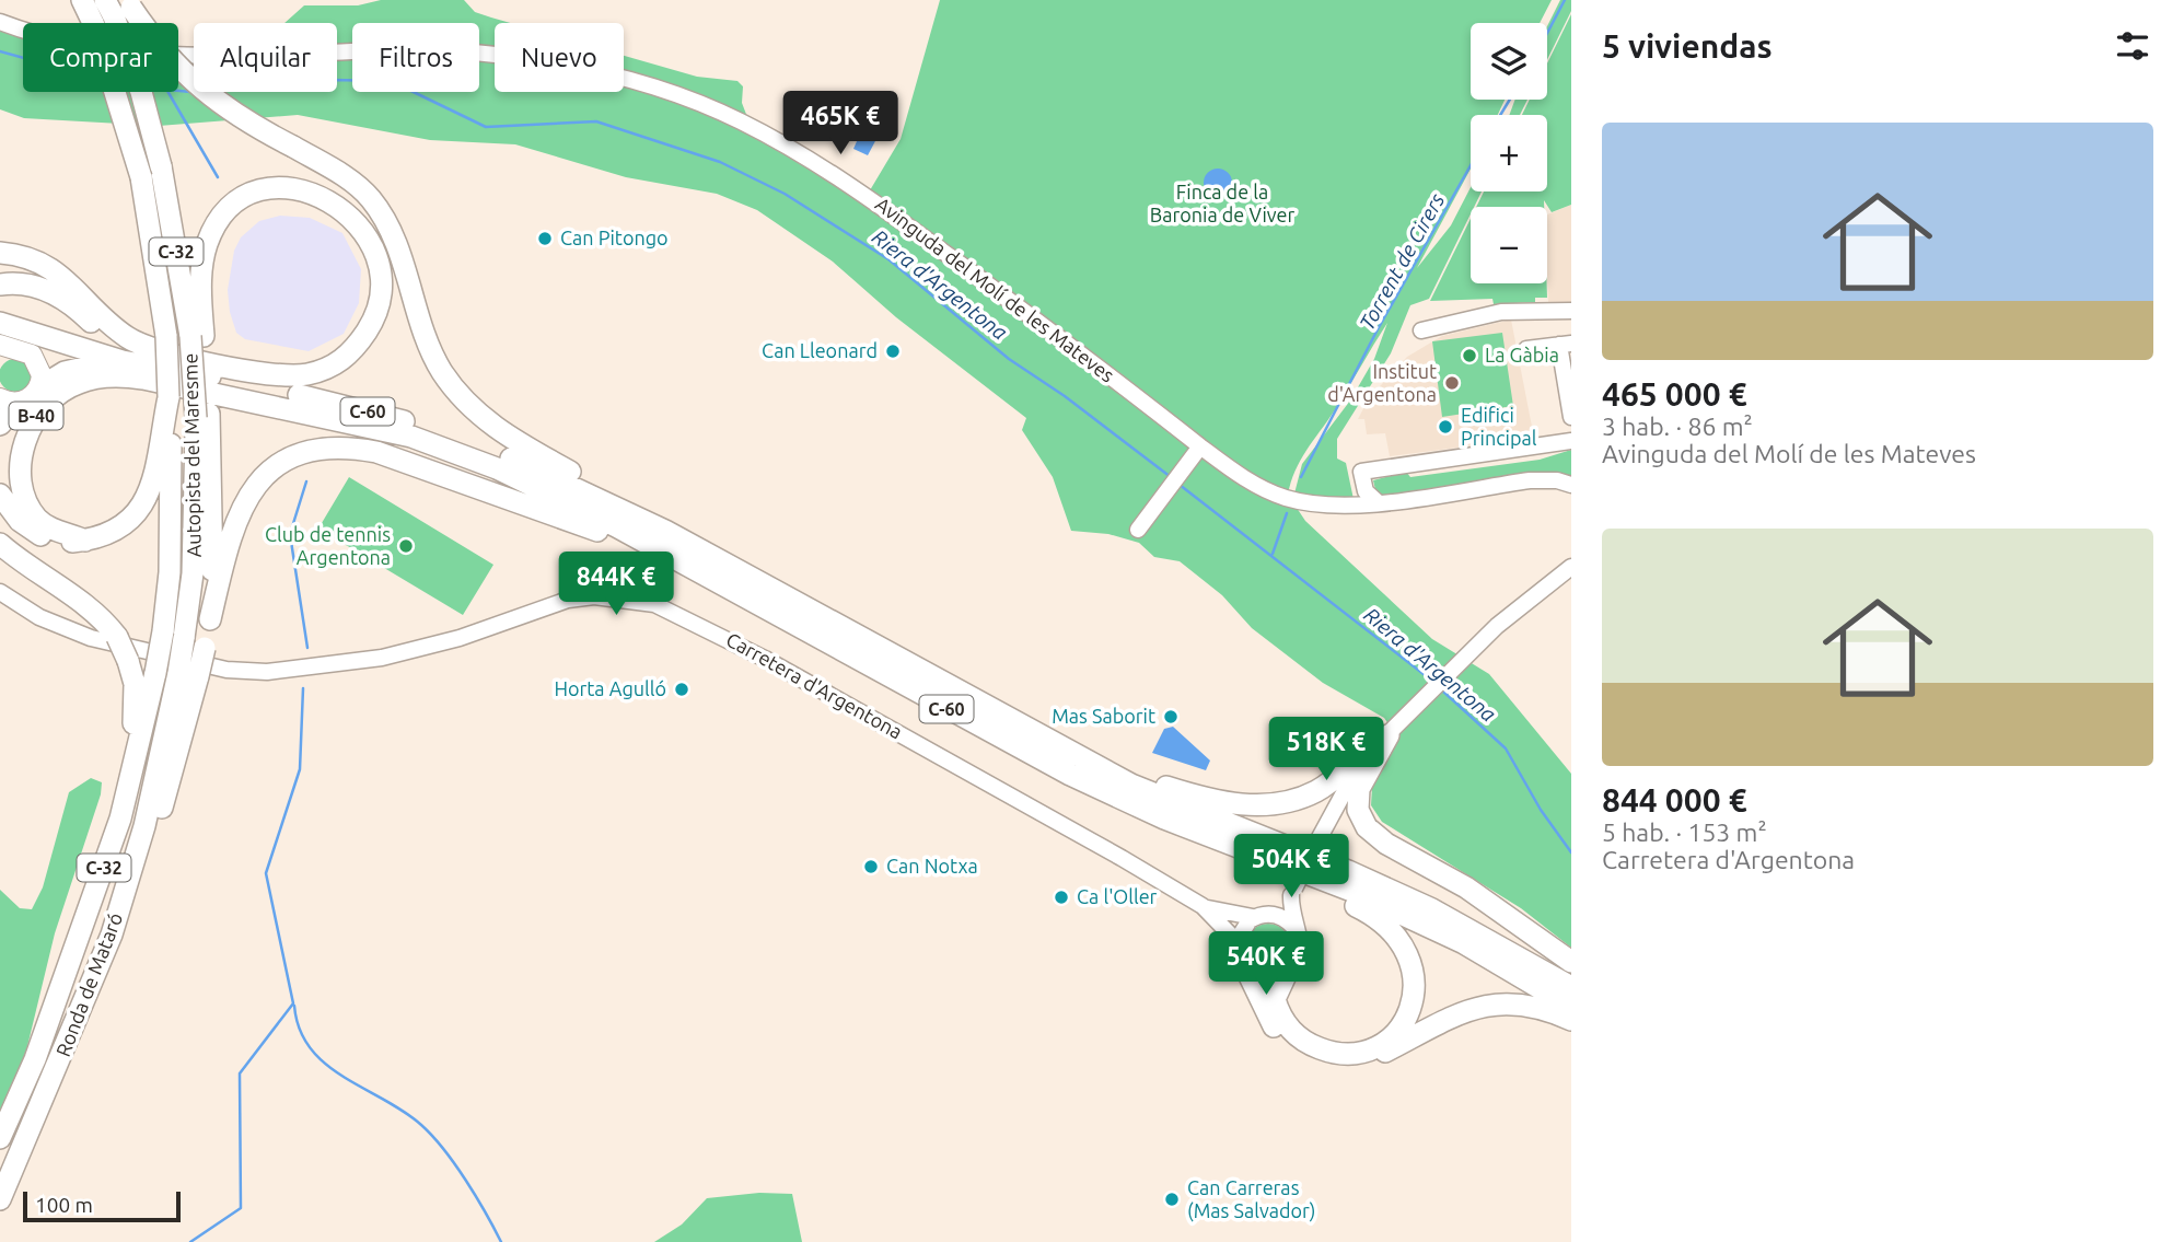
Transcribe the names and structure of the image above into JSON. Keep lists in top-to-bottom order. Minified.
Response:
{"streets":{"highway":["C-32","C-60","B-40","Autopista del Maresme","Ronda de Mataró"],"street":["Avinguda del Molí de les Mateves","Carretera d'Argentona"]},"crossings":[["C-32","Autopista del Maresme"],["C-60","B-40"],["Autopista del Maresme","Ronda de Mataró"]],"water":["Torrent de Cirers","Riera d'Argentona"],"parks":["Finca de la Baronia de Viver"],"places":["Can Pitongo","Can Lleonard","La Gàbia","Institut d'Argentona","Edifici Principal","Club de tennis Argentona","Horta Agulló","Mas Saborit","Can Notxa","Ca l'Oller","Can Carreras (Mas Salvador)"],"scale_bar":"100 m","page":{"heading":"5 viviendas","map_buttons":["+","−"],"chip":["Comprar","Alquilar","Filtros","Nuevo"],"price":["465K €","844K €","518K €","504K €","540K €"],"list":[{"name":"465 000 €","note":"3 hab. · 86 m² · Avinguda del Molí de les Mateves"},{"name":"844 000 €","note":"5 hab. · 153 m² · Carretera d'Argentona"}],"scale":"100 m"}}
